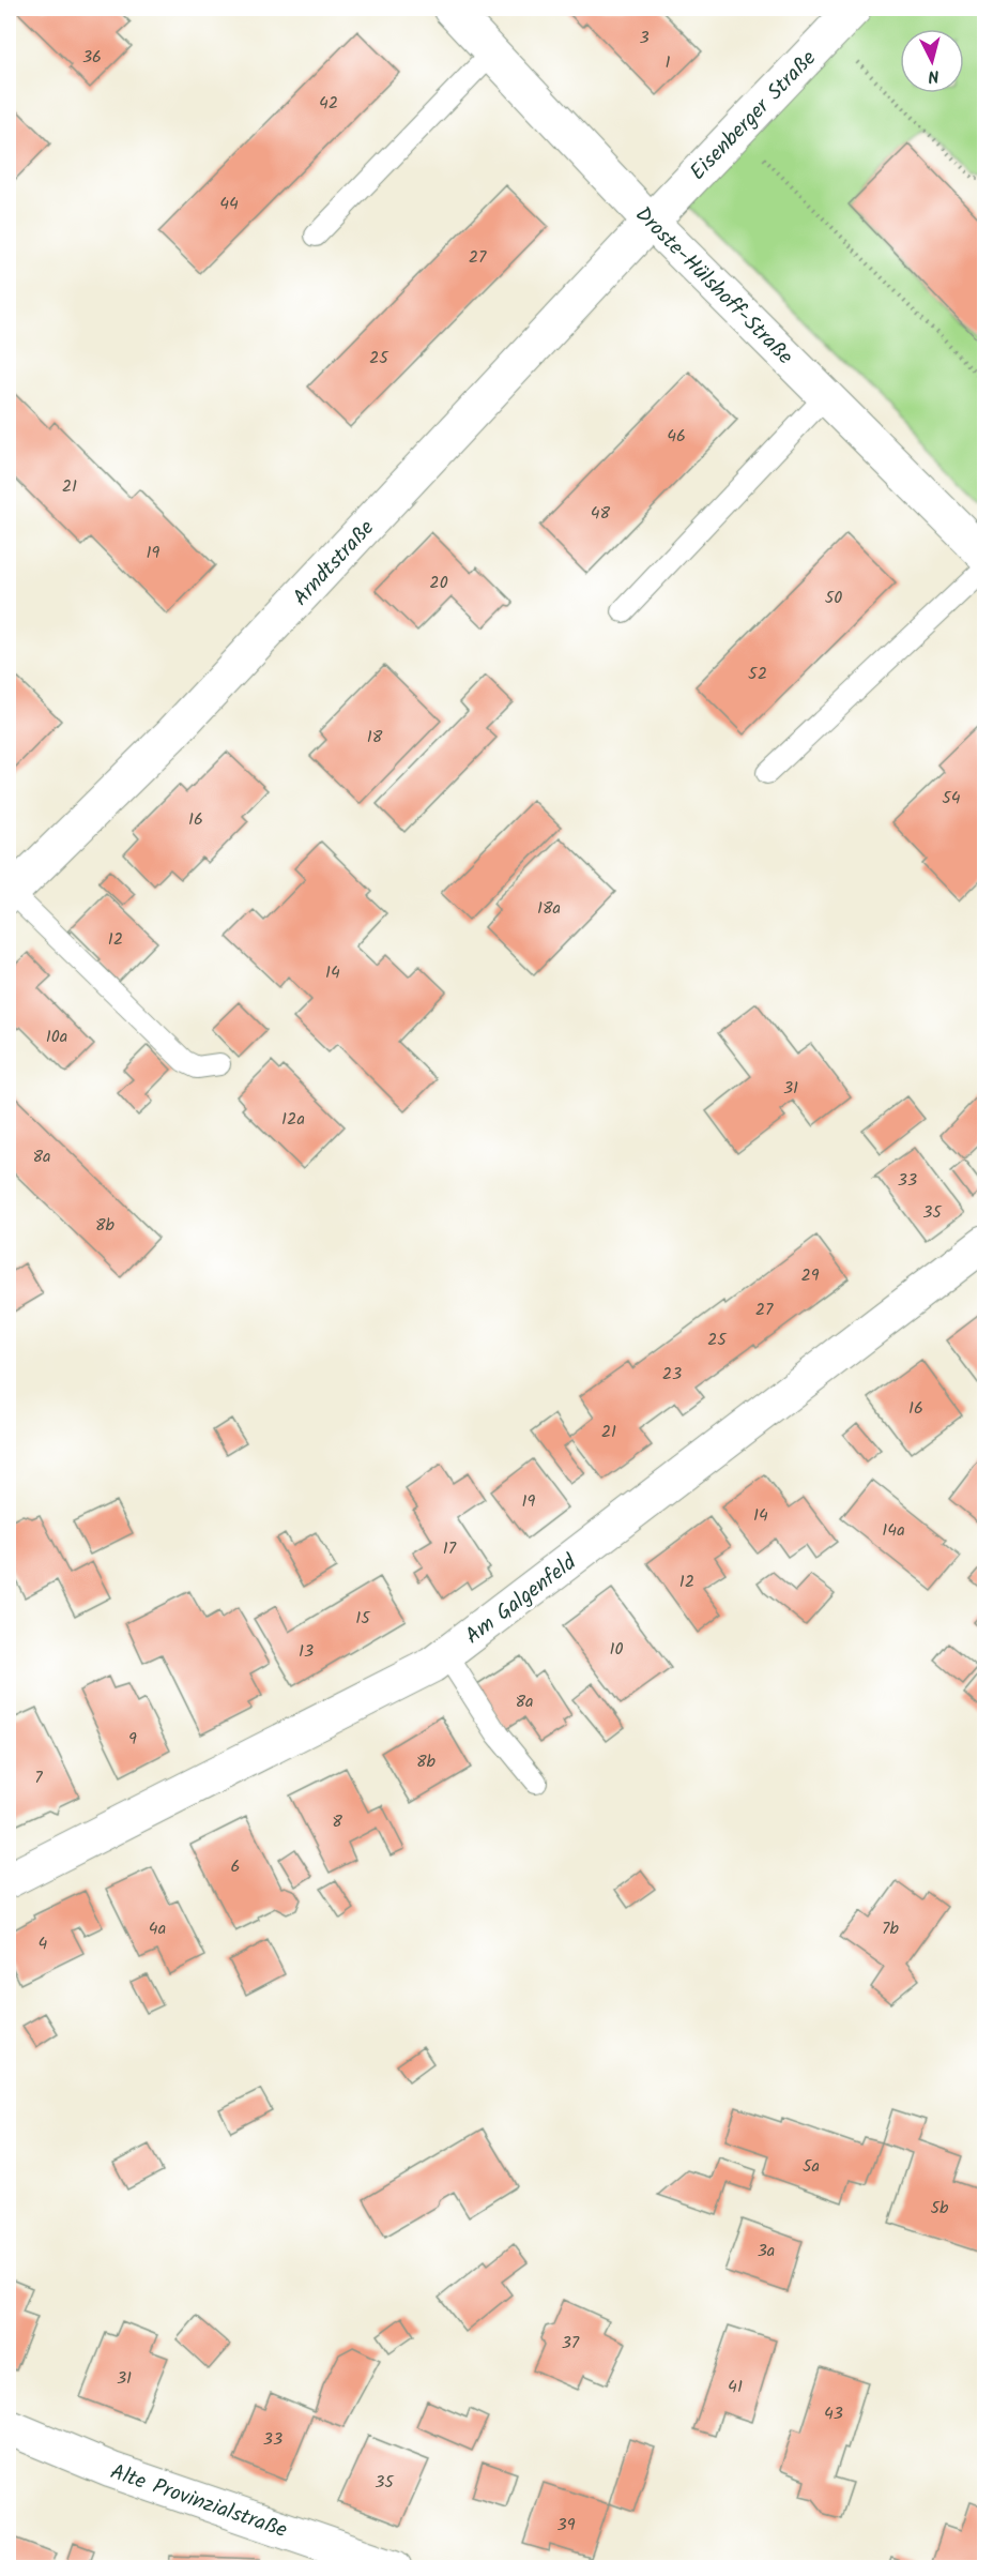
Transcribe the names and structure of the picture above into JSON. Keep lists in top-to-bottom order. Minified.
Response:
{"streets":{"street":["Eisenberger Straße","Droste-Hülshoff-Straße","Arndtstraße","Am Galgenfeld","Alte Provinzialstraße"]},"crossings":[["Eisenberger Straße","Droste-Hülshoff-Straße"],["Eisenberger Straße","Arndtstraße"],["Droste-Hülshoff-Straße","Arndtstraße"]],"house_numbers":["3","36","1","42","44","27","25","46","21","48","19","20","50","52","18","54","16","18a","12","14","10a","31","12a","8a","33","35","8b","29","27","25","23","16","21","19","14","14a","17","12","15","10","13","8a","9","8b","7","8","6","4a","7b","4","5a","5b","3a","37","31","41","43","33","35","39"],"north":"bottom"}
